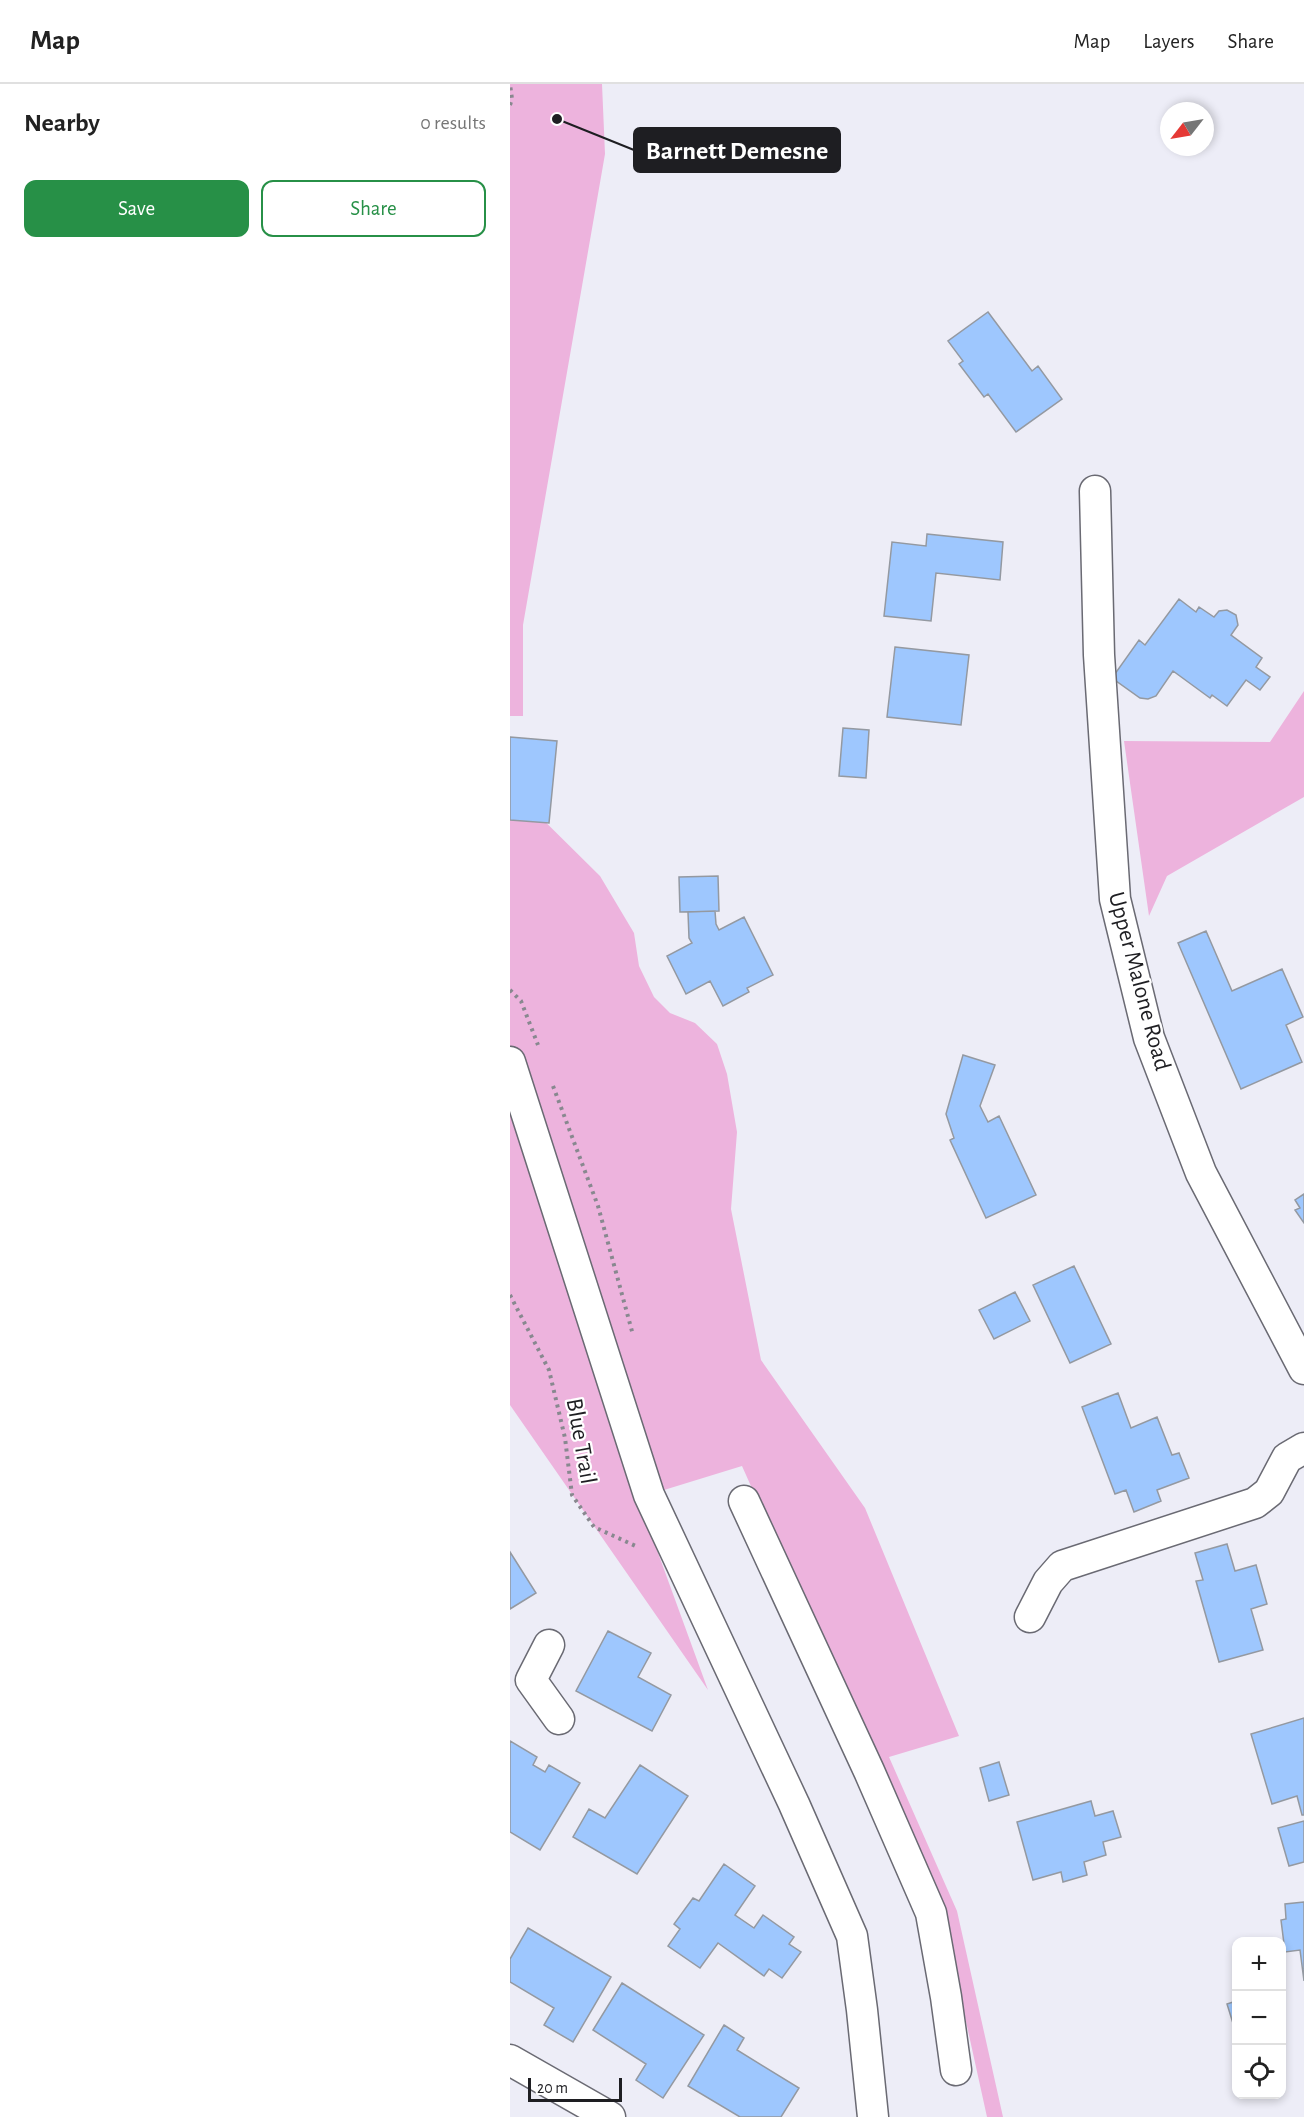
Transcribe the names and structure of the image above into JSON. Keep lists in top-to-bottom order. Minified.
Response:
{"streets":{"street":["Upper Malone Road"],"path":["Blue Trail"]},"places":["Barnett Demesne"],"scale_bar":"20 m","north":"bottom left","page":{"header":"Map","nav":["Map","Layers","Share"],"heading":["Nearby","0 results"],"buttons":["Save","Share"],"map_buttons":["+","−"],"scale":"20 m"}}
